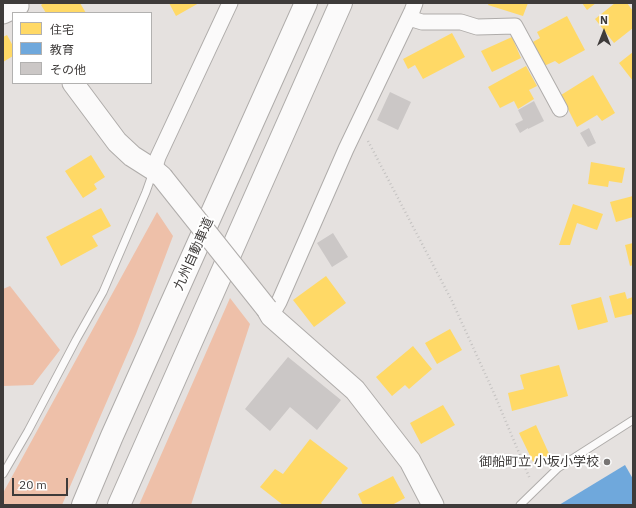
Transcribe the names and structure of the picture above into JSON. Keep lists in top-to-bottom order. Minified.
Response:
{"streets":{"highway":["九州自動車道"]},"places":["御船町立 小坂小学校"],"legend":["住宅","教育","その他"],"scale_bar":"20 m","north":"top"}
